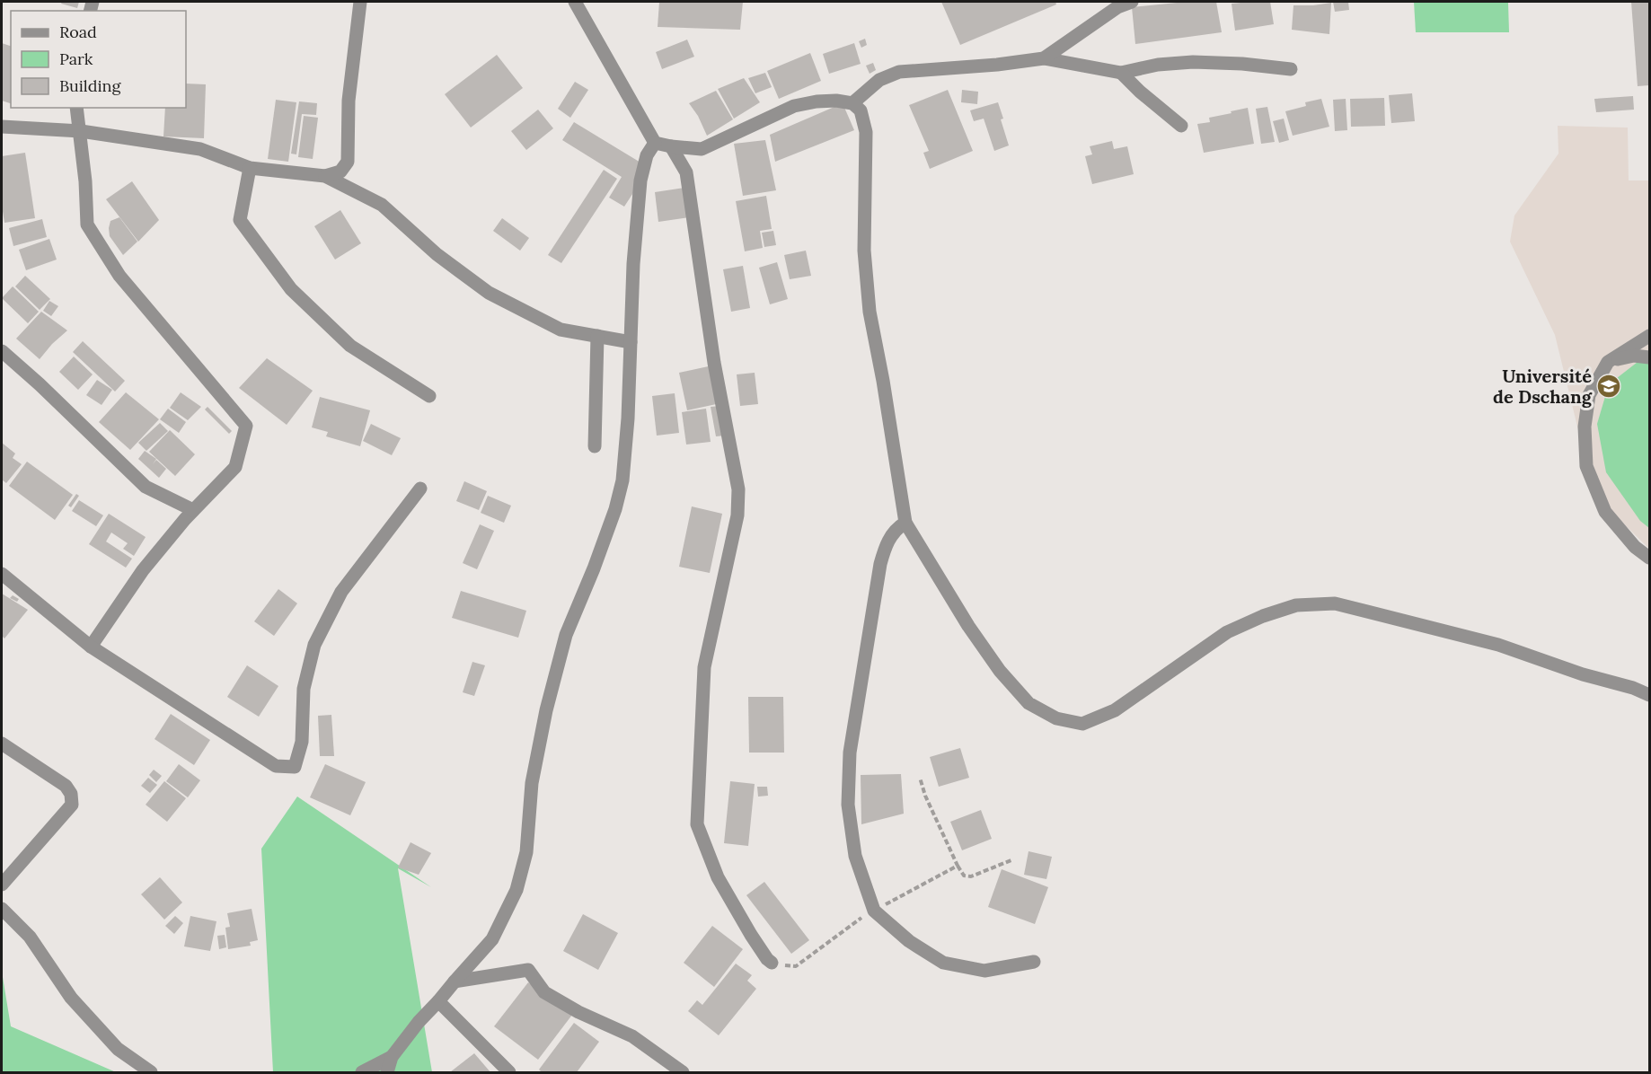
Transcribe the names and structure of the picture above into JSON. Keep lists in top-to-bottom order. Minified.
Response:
{"places":{"school or university":["Université de Dschang"]},"legend":["Road","Park","Building"]}
